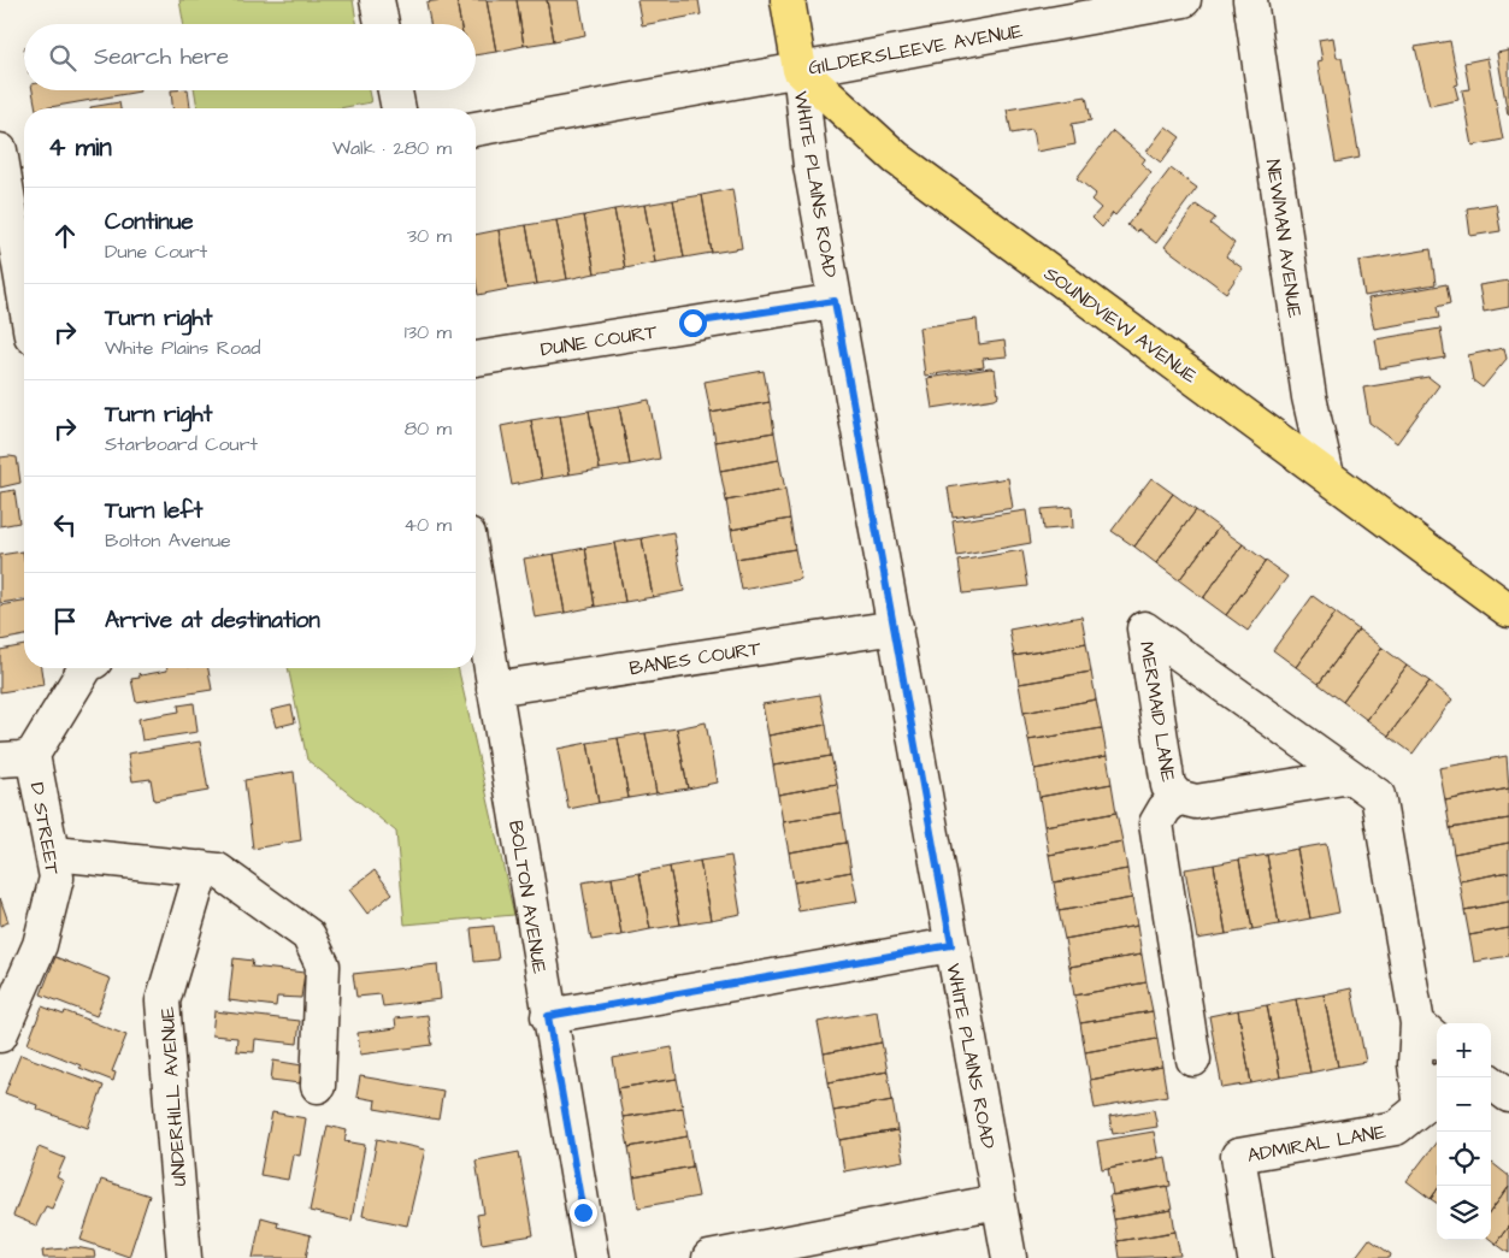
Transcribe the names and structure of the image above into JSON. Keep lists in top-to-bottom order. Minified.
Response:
{"streets":{"main road":["SOUNDVIEW AVENUE"],"street":["GILDERSLEEVE AVENUE","WHITE PLAINS ROAD","NEWMAN AVENUE","DUNE COURT","BANES COURT","MERMAID LANE","D STREET","BOLTON AVENUE","UNDERHILL AVENUE","ADMIRAL LANE"]},"crossings":[["GILDERSLEEVE AVENUE","WHITE PLAINS ROAD"],["GILDERSLEEVE AVENUE","SOUNDVIEW AVENUE"],["WHITE PLAINS ROAD","SOUNDVIEW AVENUE"],["WHITE PLAINS ROAD","DUNE COURT"],["WHITE PLAINS ROAD","BANES COURT"],["NEWMAN AVENUE","SOUNDVIEW AVENUE"],["BANES COURT","BOLTON AVENUE"],["MERMAID LANE","ADMIRAL LANE"]],"page":{"search":"Search here","heading":["4 min","Walk · 280 m"],"list":[["Continue","Dune Court","30 m"],["Turn right","White Plains Road","130 m"],["Turn right","Starboard Court","80 m"],["Turn left","Bolton Avenue","40 m"],"Arrive at destination"],"map_buttons":["+","−"]}}
